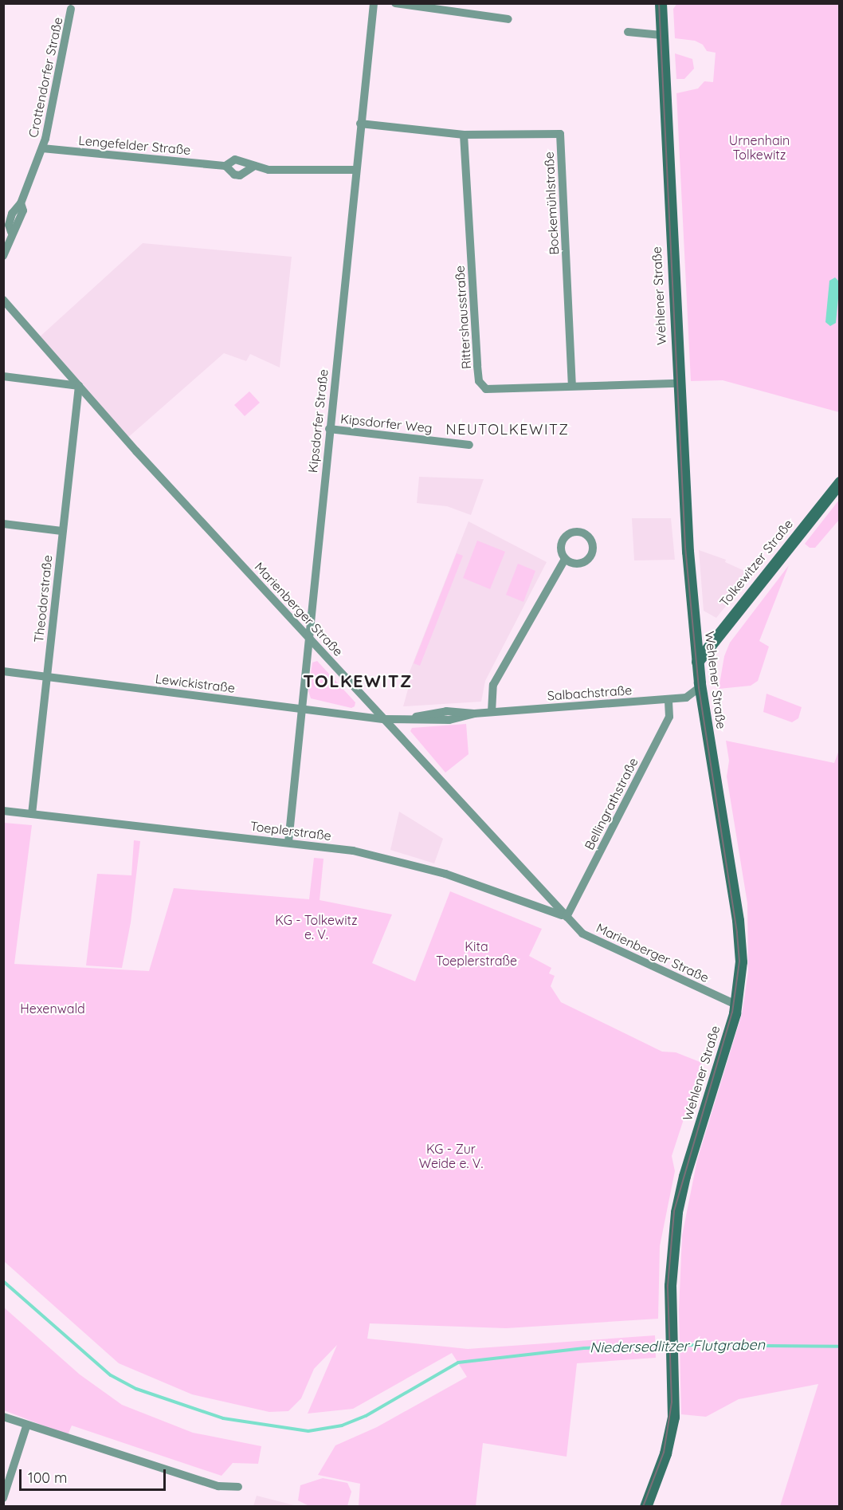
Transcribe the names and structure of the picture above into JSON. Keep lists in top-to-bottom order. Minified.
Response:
{"streets":{"main road":["Wehlener Straße","Tolkewitzer Straße"],"street":["Crottendorfer Straße","Lengefelder Straße","Bockemühlstraße","Rittershausstraße","Kipsdorfer Straße","Kipsdorfer Weg","Theodorstraße","Marienberger Straße","Lewickistraße","Salbachstraße","Bellingrathstraße","Toeplerstraße"]},"crossings":[["Crottendorfer Straße","Lengefelder Straße"],["Lengefelder Straße","Kipsdorfer Straße"],["Bockemühlstraße","Rittershausstraße"],["Bockemühlstraße","Kipsdorfer Straße"],["Wehlener Straße","Rittershausstraße"],["Wehlener Straße","Tolkewitzer Straße"],["Wehlener Straße","Marienberger Straße"],["Wehlener Straße","Salbachstraße"],["Kipsdorfer Straße","Kipsdorfer Weg"],["Kipsdorfer Straße","Marienberger Straße"],["Kipsdorfer Straße","Lewickistraße"],["Kipsdorfer Straße","Toeplerstraße"],["Theodorstraße","Marienberger Straße"],["Theodorstraße","Lewickistraße"],["Theodorstraße","Toeplerstraße"],["Marienberger Straße","Lewickistraße"],["Marienberger Straße","Salbachstraße"],["Marienberger Straße","Bellingrathstraße"],["Marienberger Straße","Toeplerstraße"],["Lewickistraße","Salbachstraße"],["Salbachstraße","Bellingrathstraße"],["Bellingrathstraße","Toeplerstraße"]],"districts":["NEUTOLKEWITZ","TOLKEWITZ"],"water":["Niedersedlitzer Flutgraben"],"parks":["Urnenhain Tolkewitz","KG - Tolkewitz e. V.","Kita Toeplerstraße","Hexenwald","KG - Zur Weide e. V."],"scale_bar":"100 m"}
